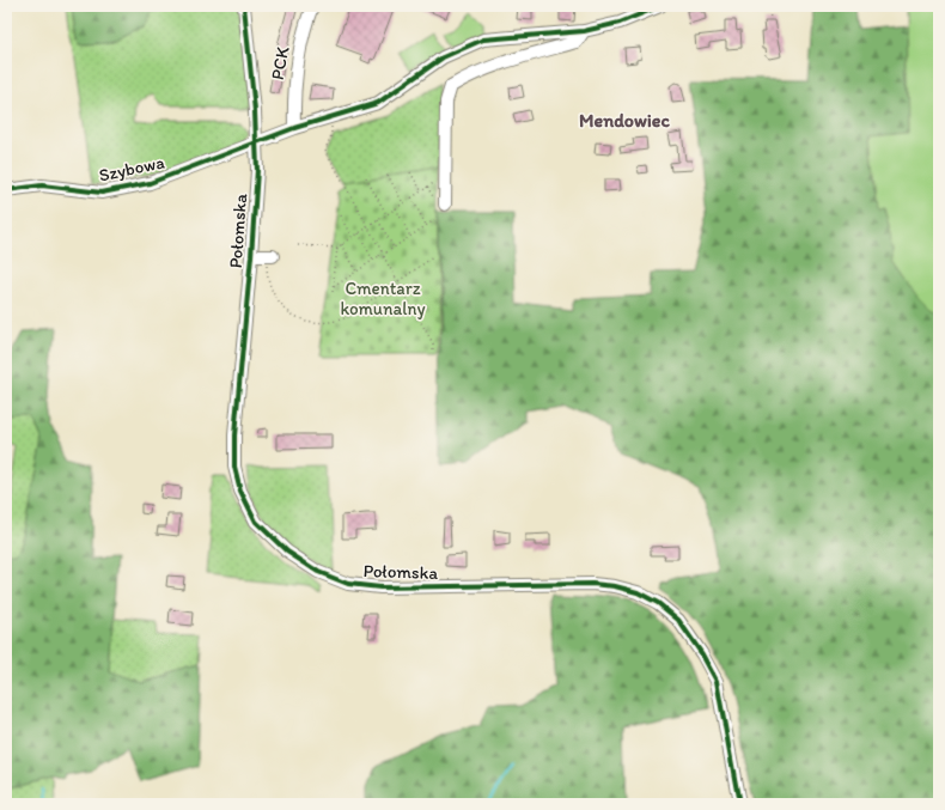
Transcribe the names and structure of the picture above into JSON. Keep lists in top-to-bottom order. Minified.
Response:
{"streets":{"street":["PCK","Szybowa","Połomska"]},"crossings":[["PCK","Szybowa"],["Szybowa","Połomska"]],"districts":["Mendowiec"],"parks":["Cmentarz komunalny"]}
